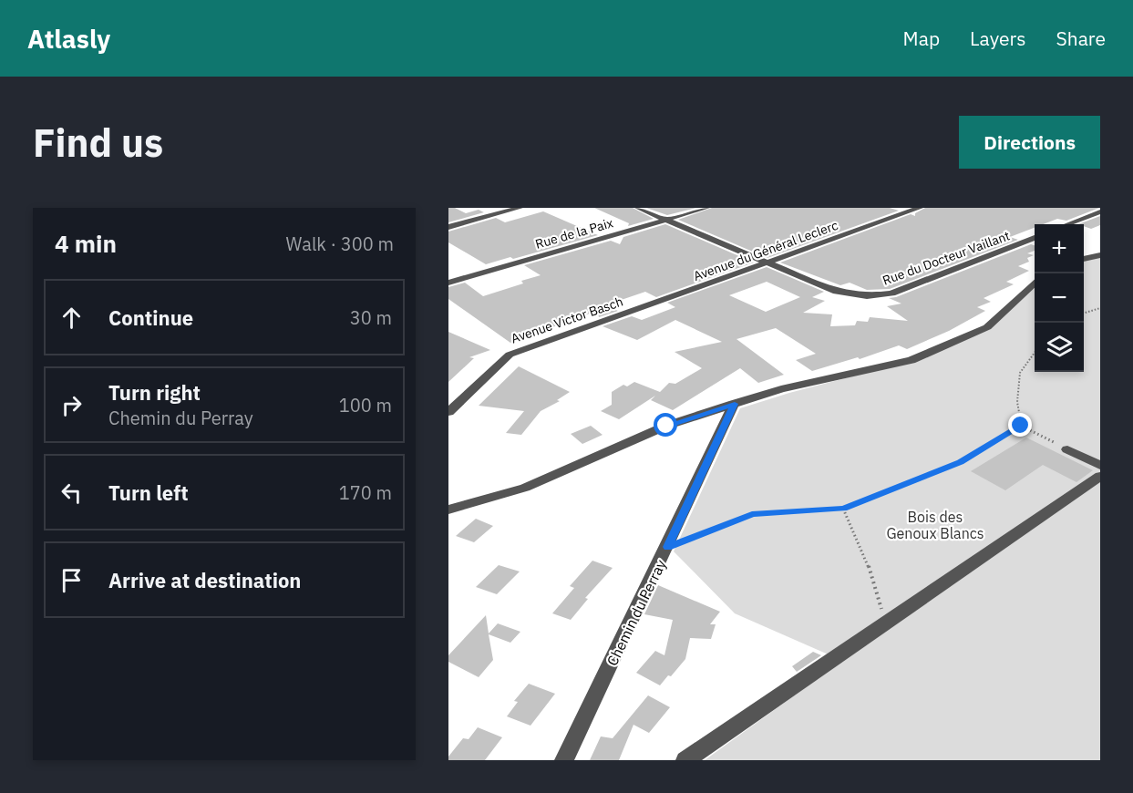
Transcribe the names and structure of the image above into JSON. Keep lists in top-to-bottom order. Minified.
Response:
{"streets":{"street":["Rue de la Paix","Avenue du Général Leclerc","Rue du Docteur Vaillant","Avenue Victor Basch","Chemin du Perray"]},"crossings":[["Rue de la Paix","Rue du Docteur Vaillant"],["Avenue du Général Leclerc","Rue du Docteur Vaillant"],["Avenue du Général Leclerc","Avenue Victor Basch"]],"parks":["Bois des Genoux Blancs"],"page":{"header":"Atlasly","nav":["Map","Layers","Share"],"buttons":"Directions","title":"Find us","heading":["4 min","Walk · 300 m"],"map_buttons":["+","−"],"list":[["Continue","30 m"],["Turn right","Chemin du Perray","100 m"],["Turn left","170 m"],"Arrive at destination"]}}
